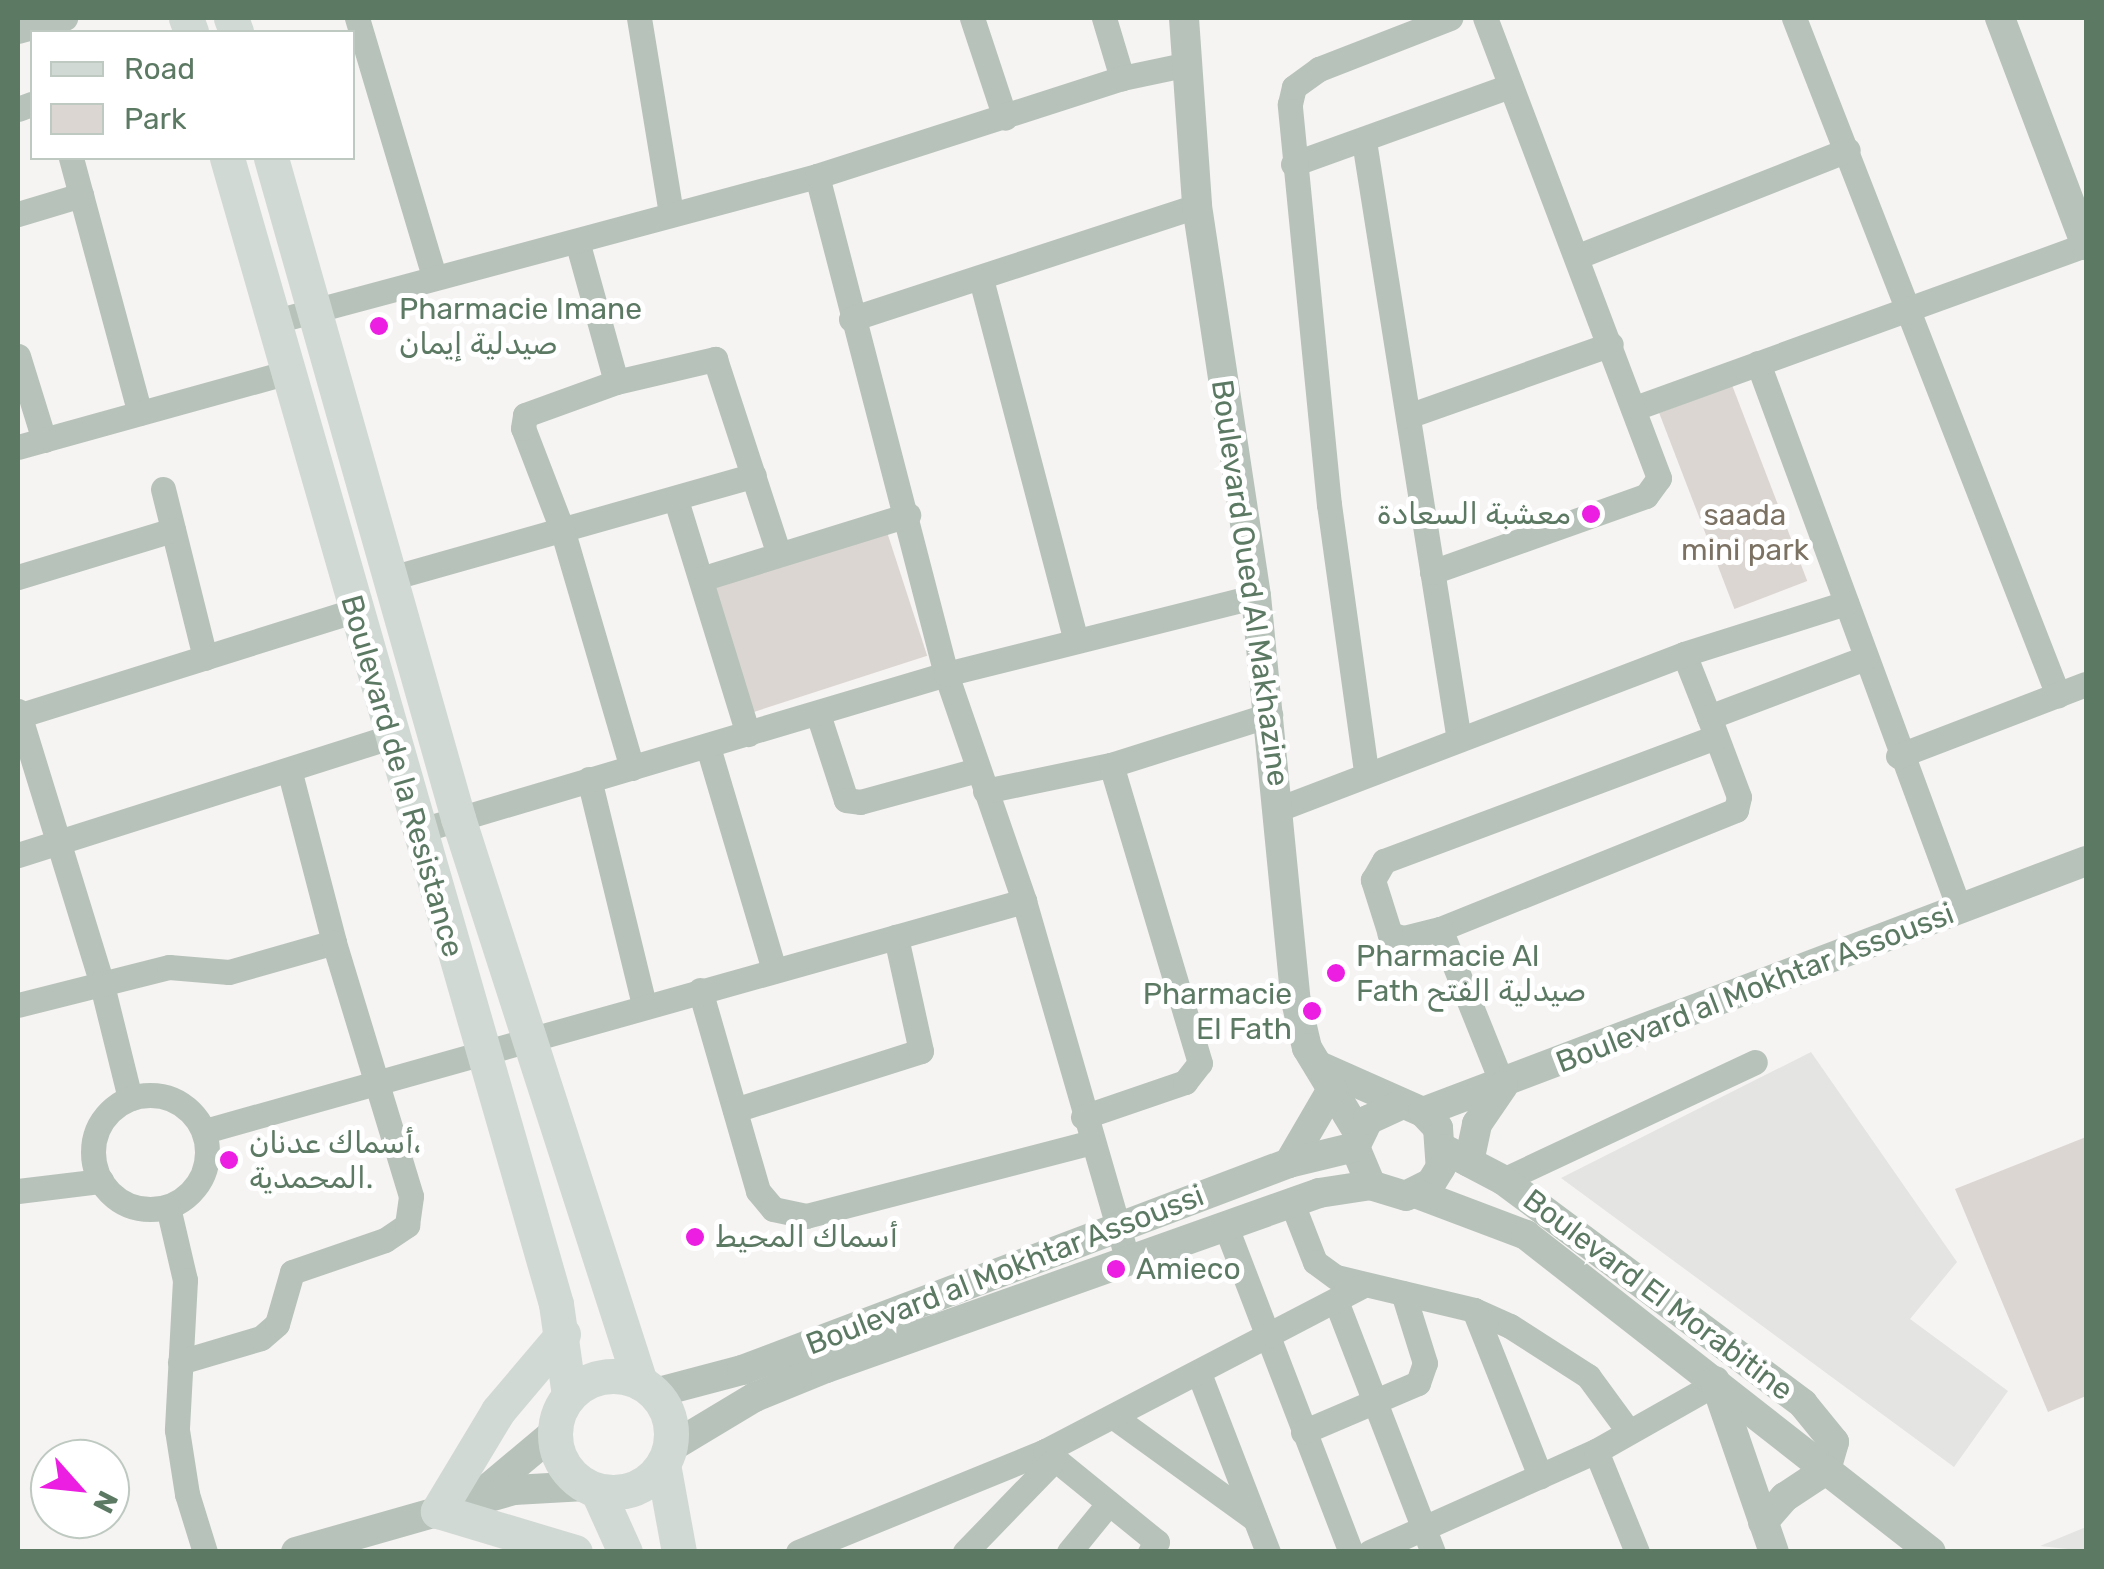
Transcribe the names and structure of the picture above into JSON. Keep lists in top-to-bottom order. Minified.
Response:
{"streets":{"main road":["Boulevard de la Resistance"],"street":["Boulevard Oued Al Makhazine","Boulevard al Mokhtar Assoussi","Boulevard El Morabitine"]},"crossings":[["Boulevard Oued Al Makhazine","Boulevard al Mokhtar Assoussi"],["Boulevard Oued Al Makhazine","Boulevard El Morabitine"],["Boulevard de la Resistance","Boulevard al Mokhtar Assoussi"],["Boulevard al Mokhtar Assoussi","Boulevard El Morabitine"]],"parks":["saada mini park"],"places":["Pharmacie Imane صيدلية إيمان","معشبة السعادة","Pharmacie Al Fath صيدلية الفتح","Pharmacie El Fath","أسماك عدنان، المحمدية.","أسماك المحيط","Amieco"],"legend":["Road","Park"],"north":"bottom right"}
